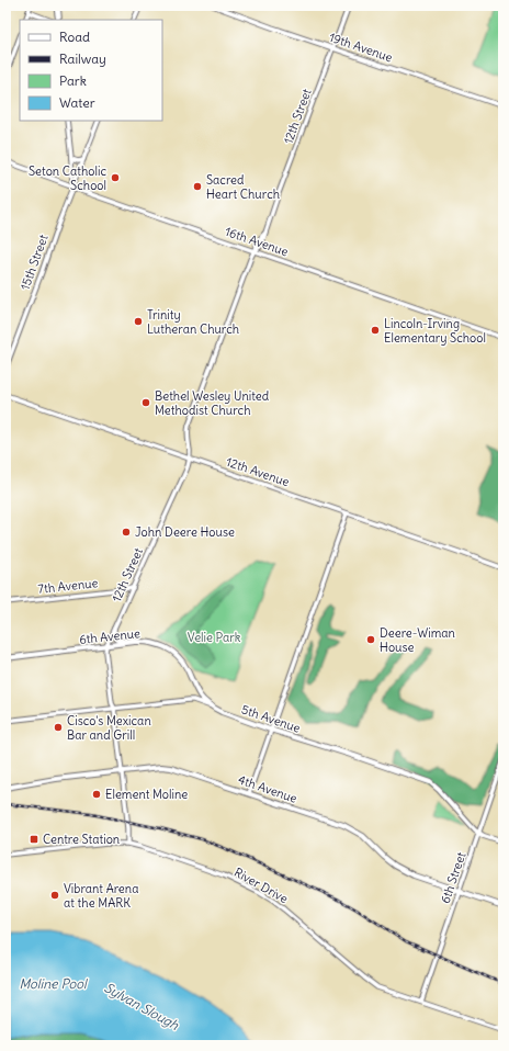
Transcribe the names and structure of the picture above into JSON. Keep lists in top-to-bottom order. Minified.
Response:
{"streets":{"main road":["6th Avenue","5th Avenue","4th Avenue"],"street":["19th Avenue","12th Street","16th Avenue","15th Street","12th Avenue","7th Avenue","6th Street","River Drive"]},"crossings":[["19th Avenue","12th Street"],["12th Street","16th Avenue"],["12th Street","12th Avenue"],["12th Street","7th Avenue"],["12th Street","6th Avenue"],["12th Street","5th Avenue"],["12th Street","4th Avenue"],["12th Street","River Drive"],["16th Avenue","15th Street"],["6th Avenue","5th Avenue"],["5th Avenue","6th Street"],["4th Avenue","6th Street"],["6th Street","River Drive"]],"water":["Moline Pool","Sylvan Slough"],"parks":["Velie Park"],"places":{"other":["Seton Catholic School","Sacred Heart Church","Trinity Lutheran Church","Lincoln-Irving Elementary School","Bethel Wesley United Methodist Church","John Deere House","Deere-Wiman House","Cisco's Mexican Bar and Grill","Element Moline","Vibrant Arena at the MARK"],"transit":["Centre Station"]},"legend":["Road","Railway","Park","Water"]}
